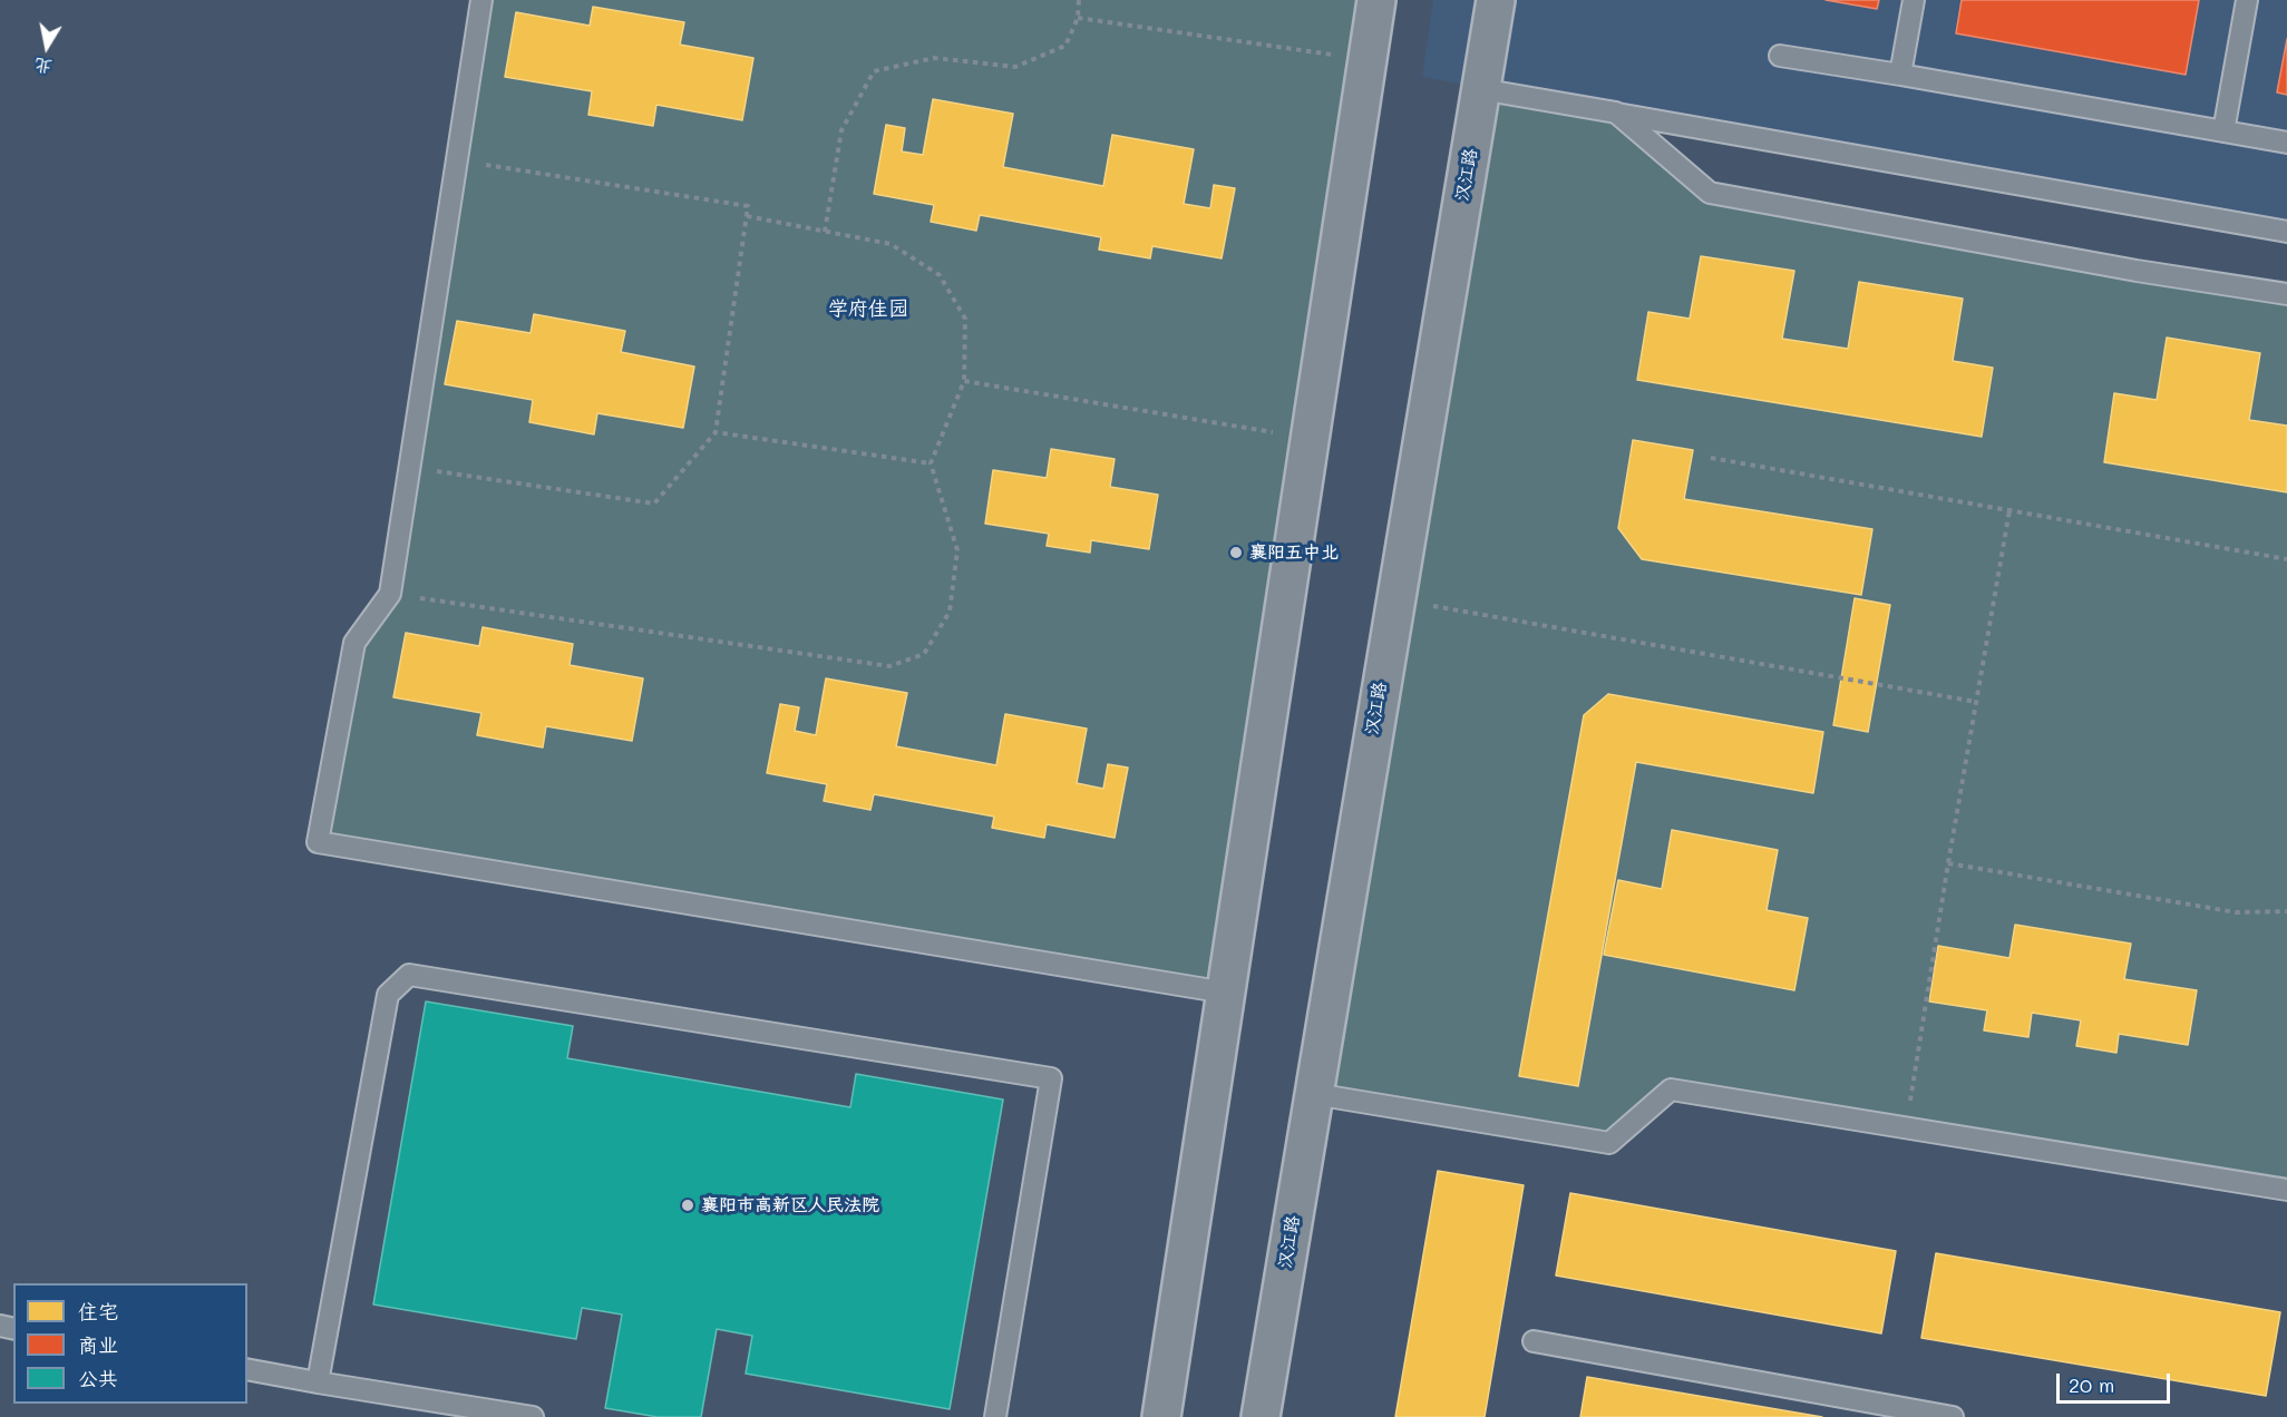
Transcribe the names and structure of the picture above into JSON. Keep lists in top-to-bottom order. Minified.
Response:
{"streets":{"main road":["汉江路"]},"districts":["学府佳园"],"places":["襄阳五中北","襄阳市高新区人民法院"],"legend":["住宅","商业","公共"],"scale_bar":"20 m","north":"bottom"}
